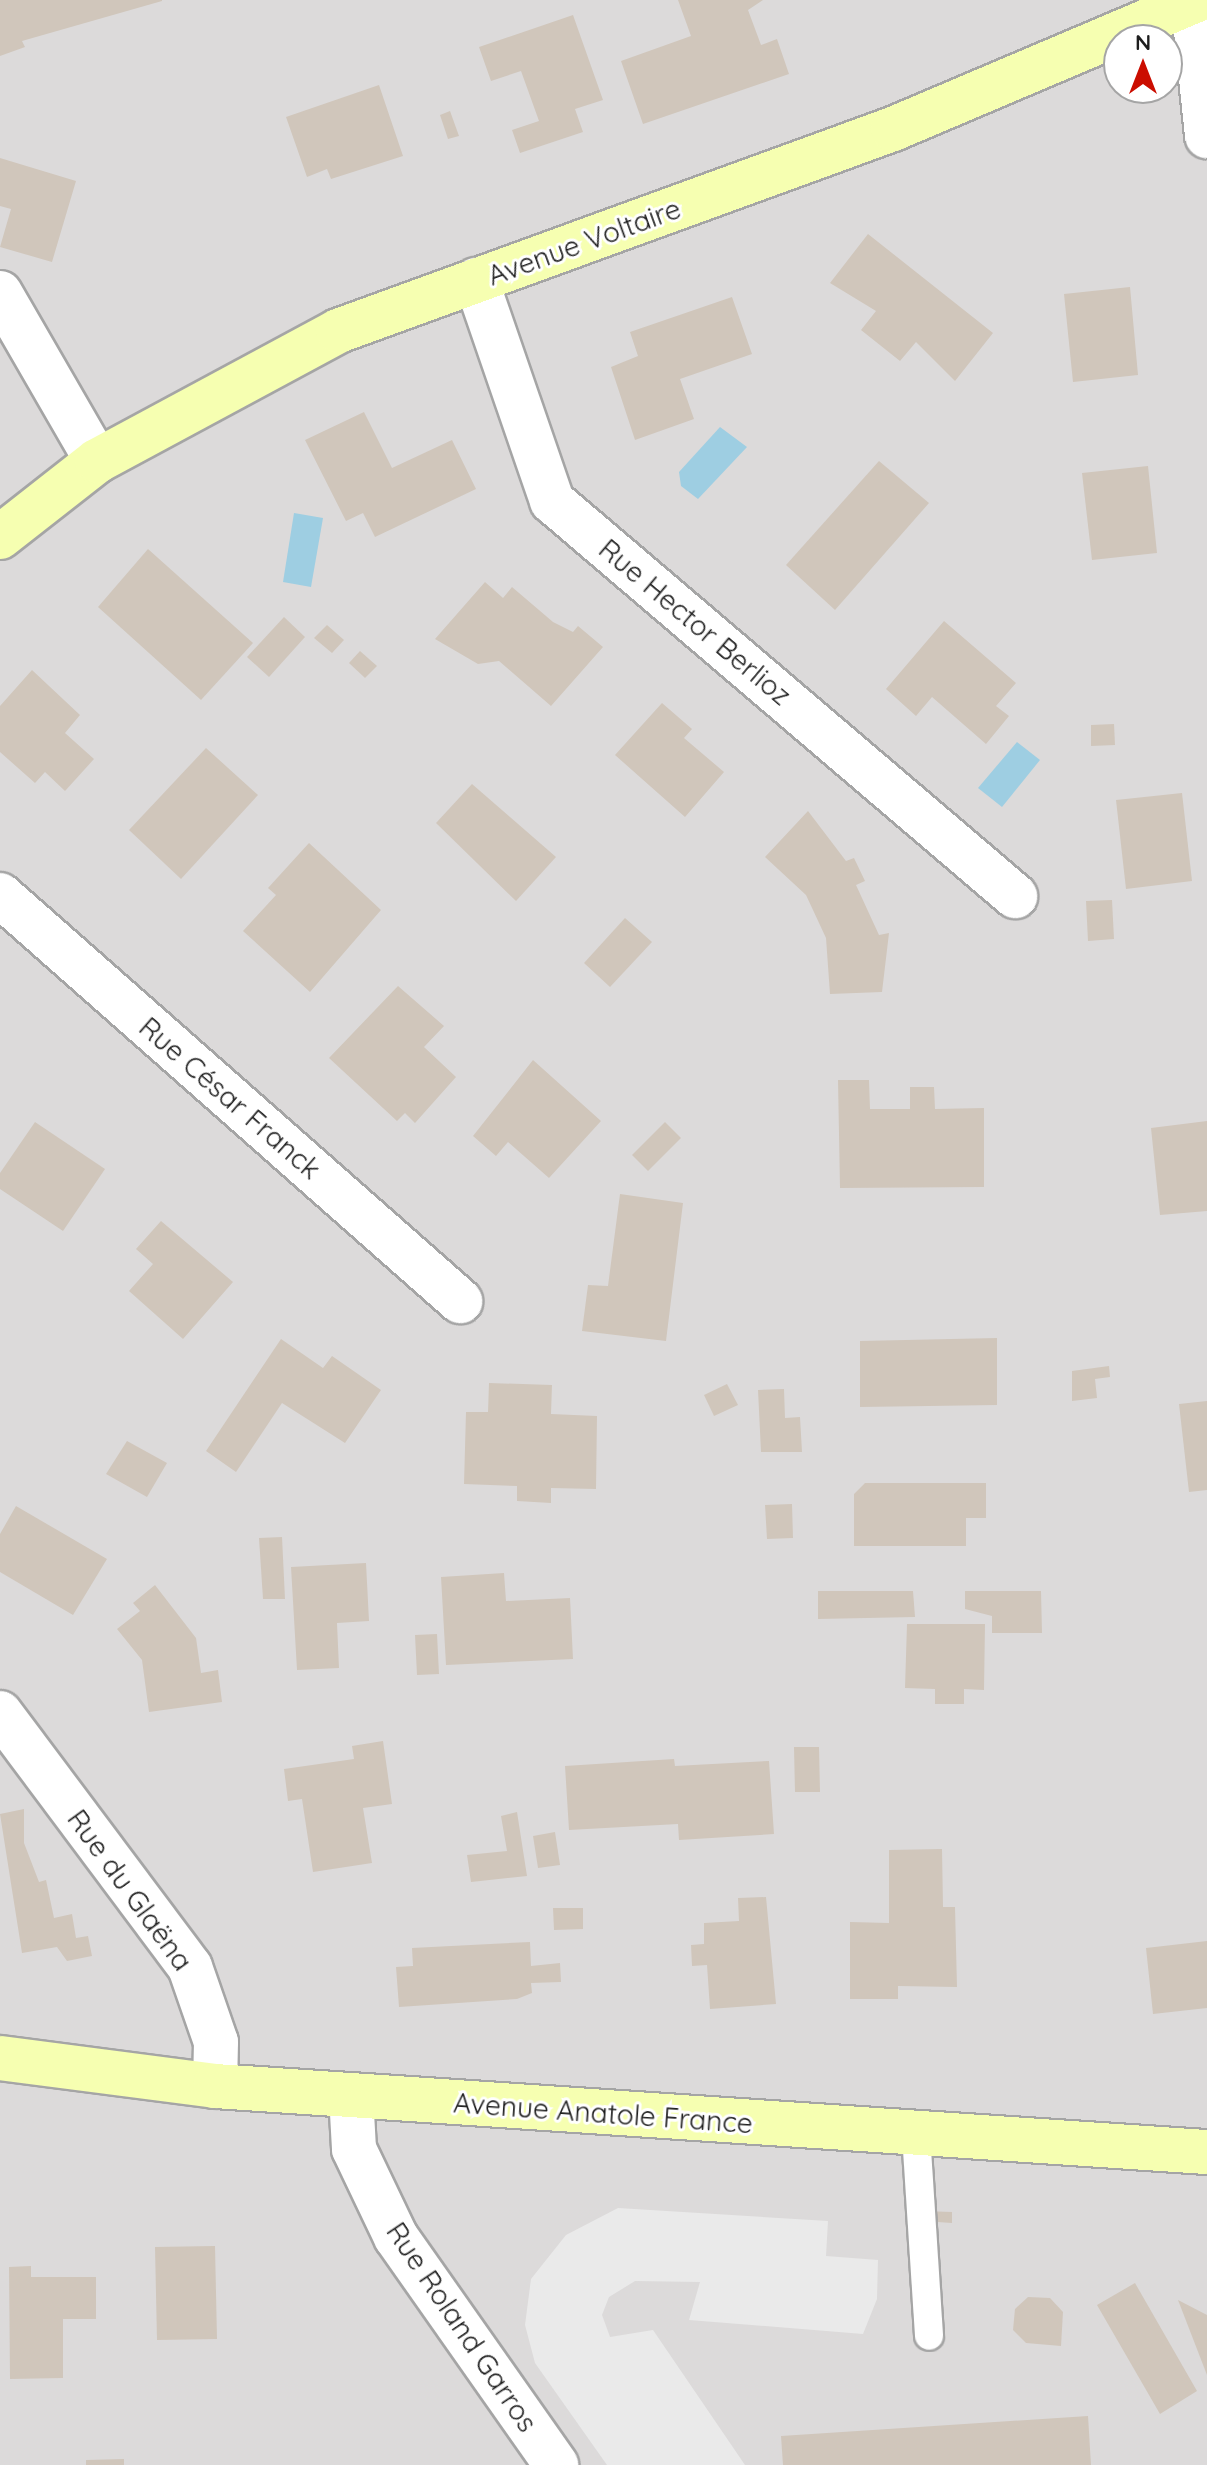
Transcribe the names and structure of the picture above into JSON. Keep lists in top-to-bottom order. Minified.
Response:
{"streets":{"main road":["Avenue Voltaire","Avenue Anatole France"],"street":["Rue Hector Berlioz","Rue César Franck","Rue du Glaëna","Rue Roland Garros"]},"crossings":[["Avenue Voltaire","Rue Hector Berlioz"],["Rue du Glaëna","Avenue Anatole France"],["Avenue Anatole France","Rue Roland Garros"]],"north":"top"}
